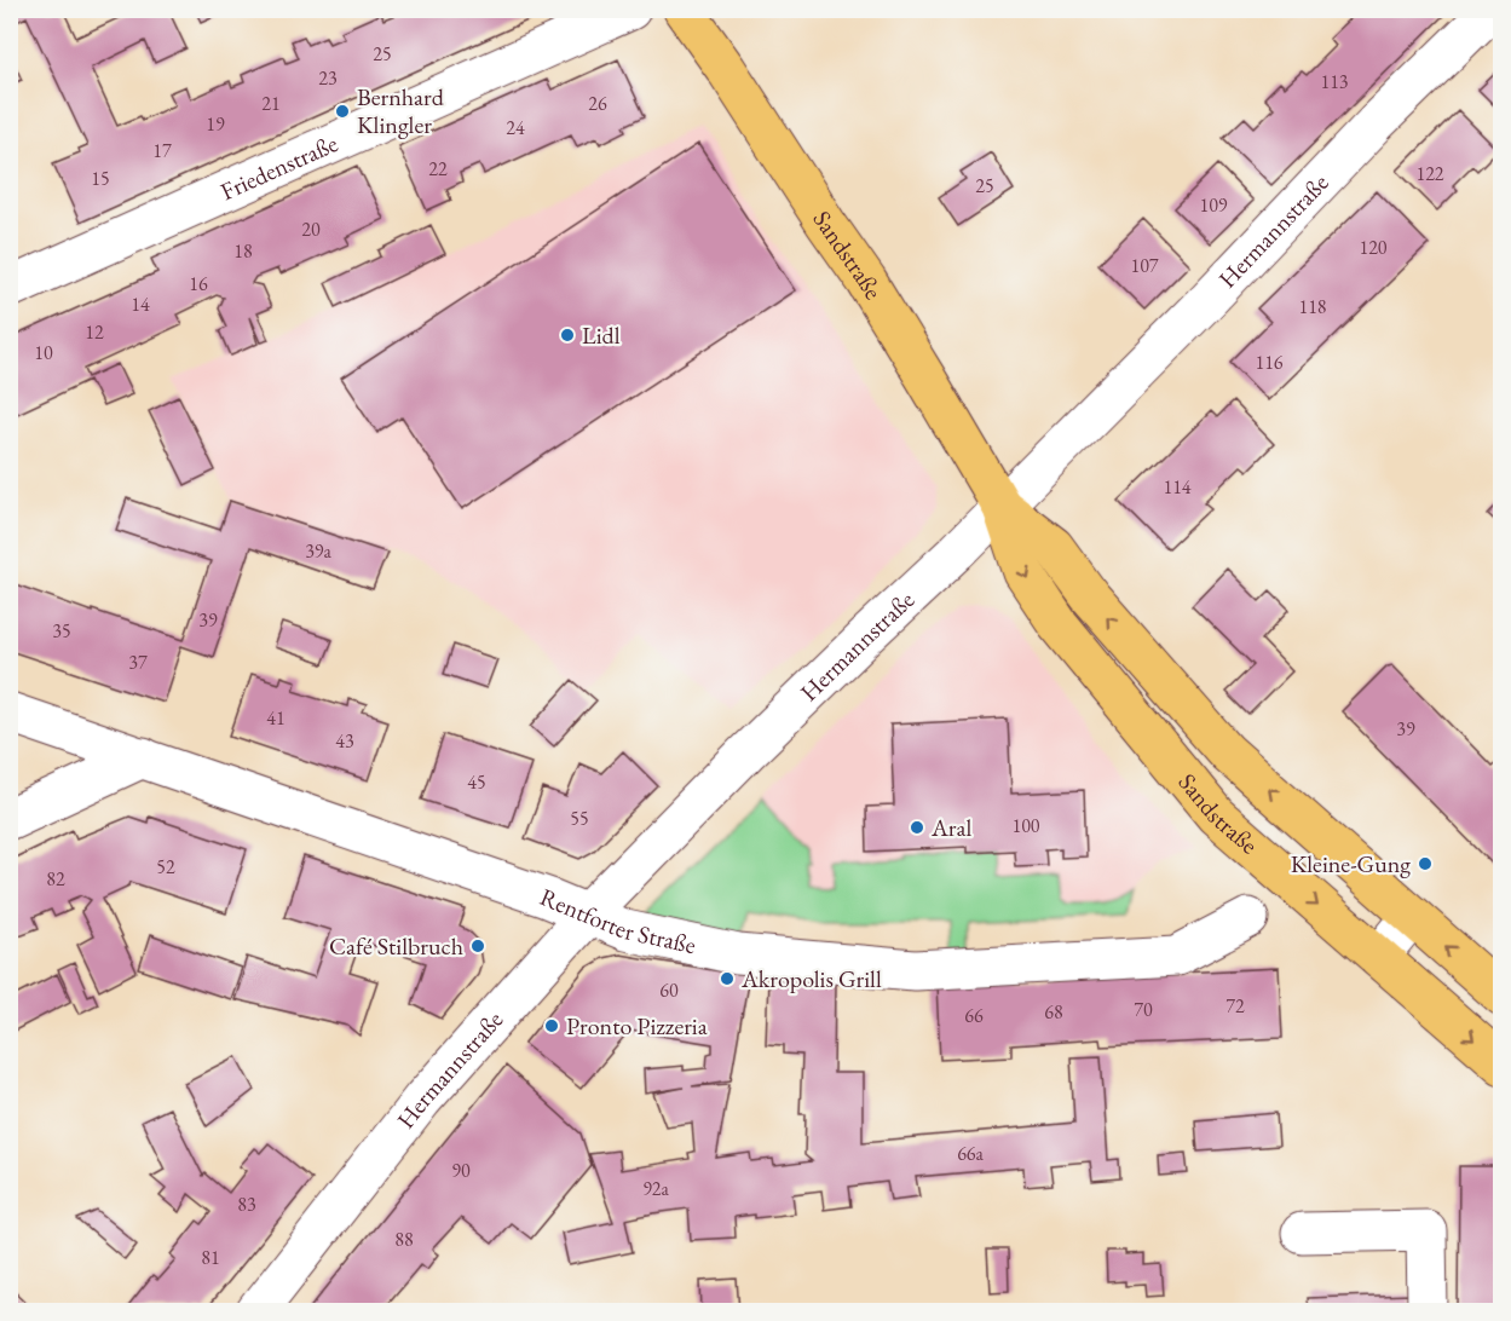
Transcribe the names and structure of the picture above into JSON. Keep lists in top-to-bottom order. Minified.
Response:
{"streets":{"main road":["Sandstraße"],"street":["Friedenstraße","Hermannstraße","Rentforter Straße"]},"crossings":[["Hermannstraße","Sandstraße"],["Hermannstraße","Rentforter Straße"]],"places":["Bernhard Klingler","Lidl","Aral","Kleine-Gung","Café Stilbruch","Akropolis Grill","Pronto Pizzeria"],"house_numbers":["25","23","113","21","26","19","24","17","22","122","15","25","109","20","120","18","107","16","14","118","12","10","116","114","39a","39","35","37","41","39","43","45","55","100","52","82","60","72","70","68","66","66a","90","92a","83","88","81"]}
